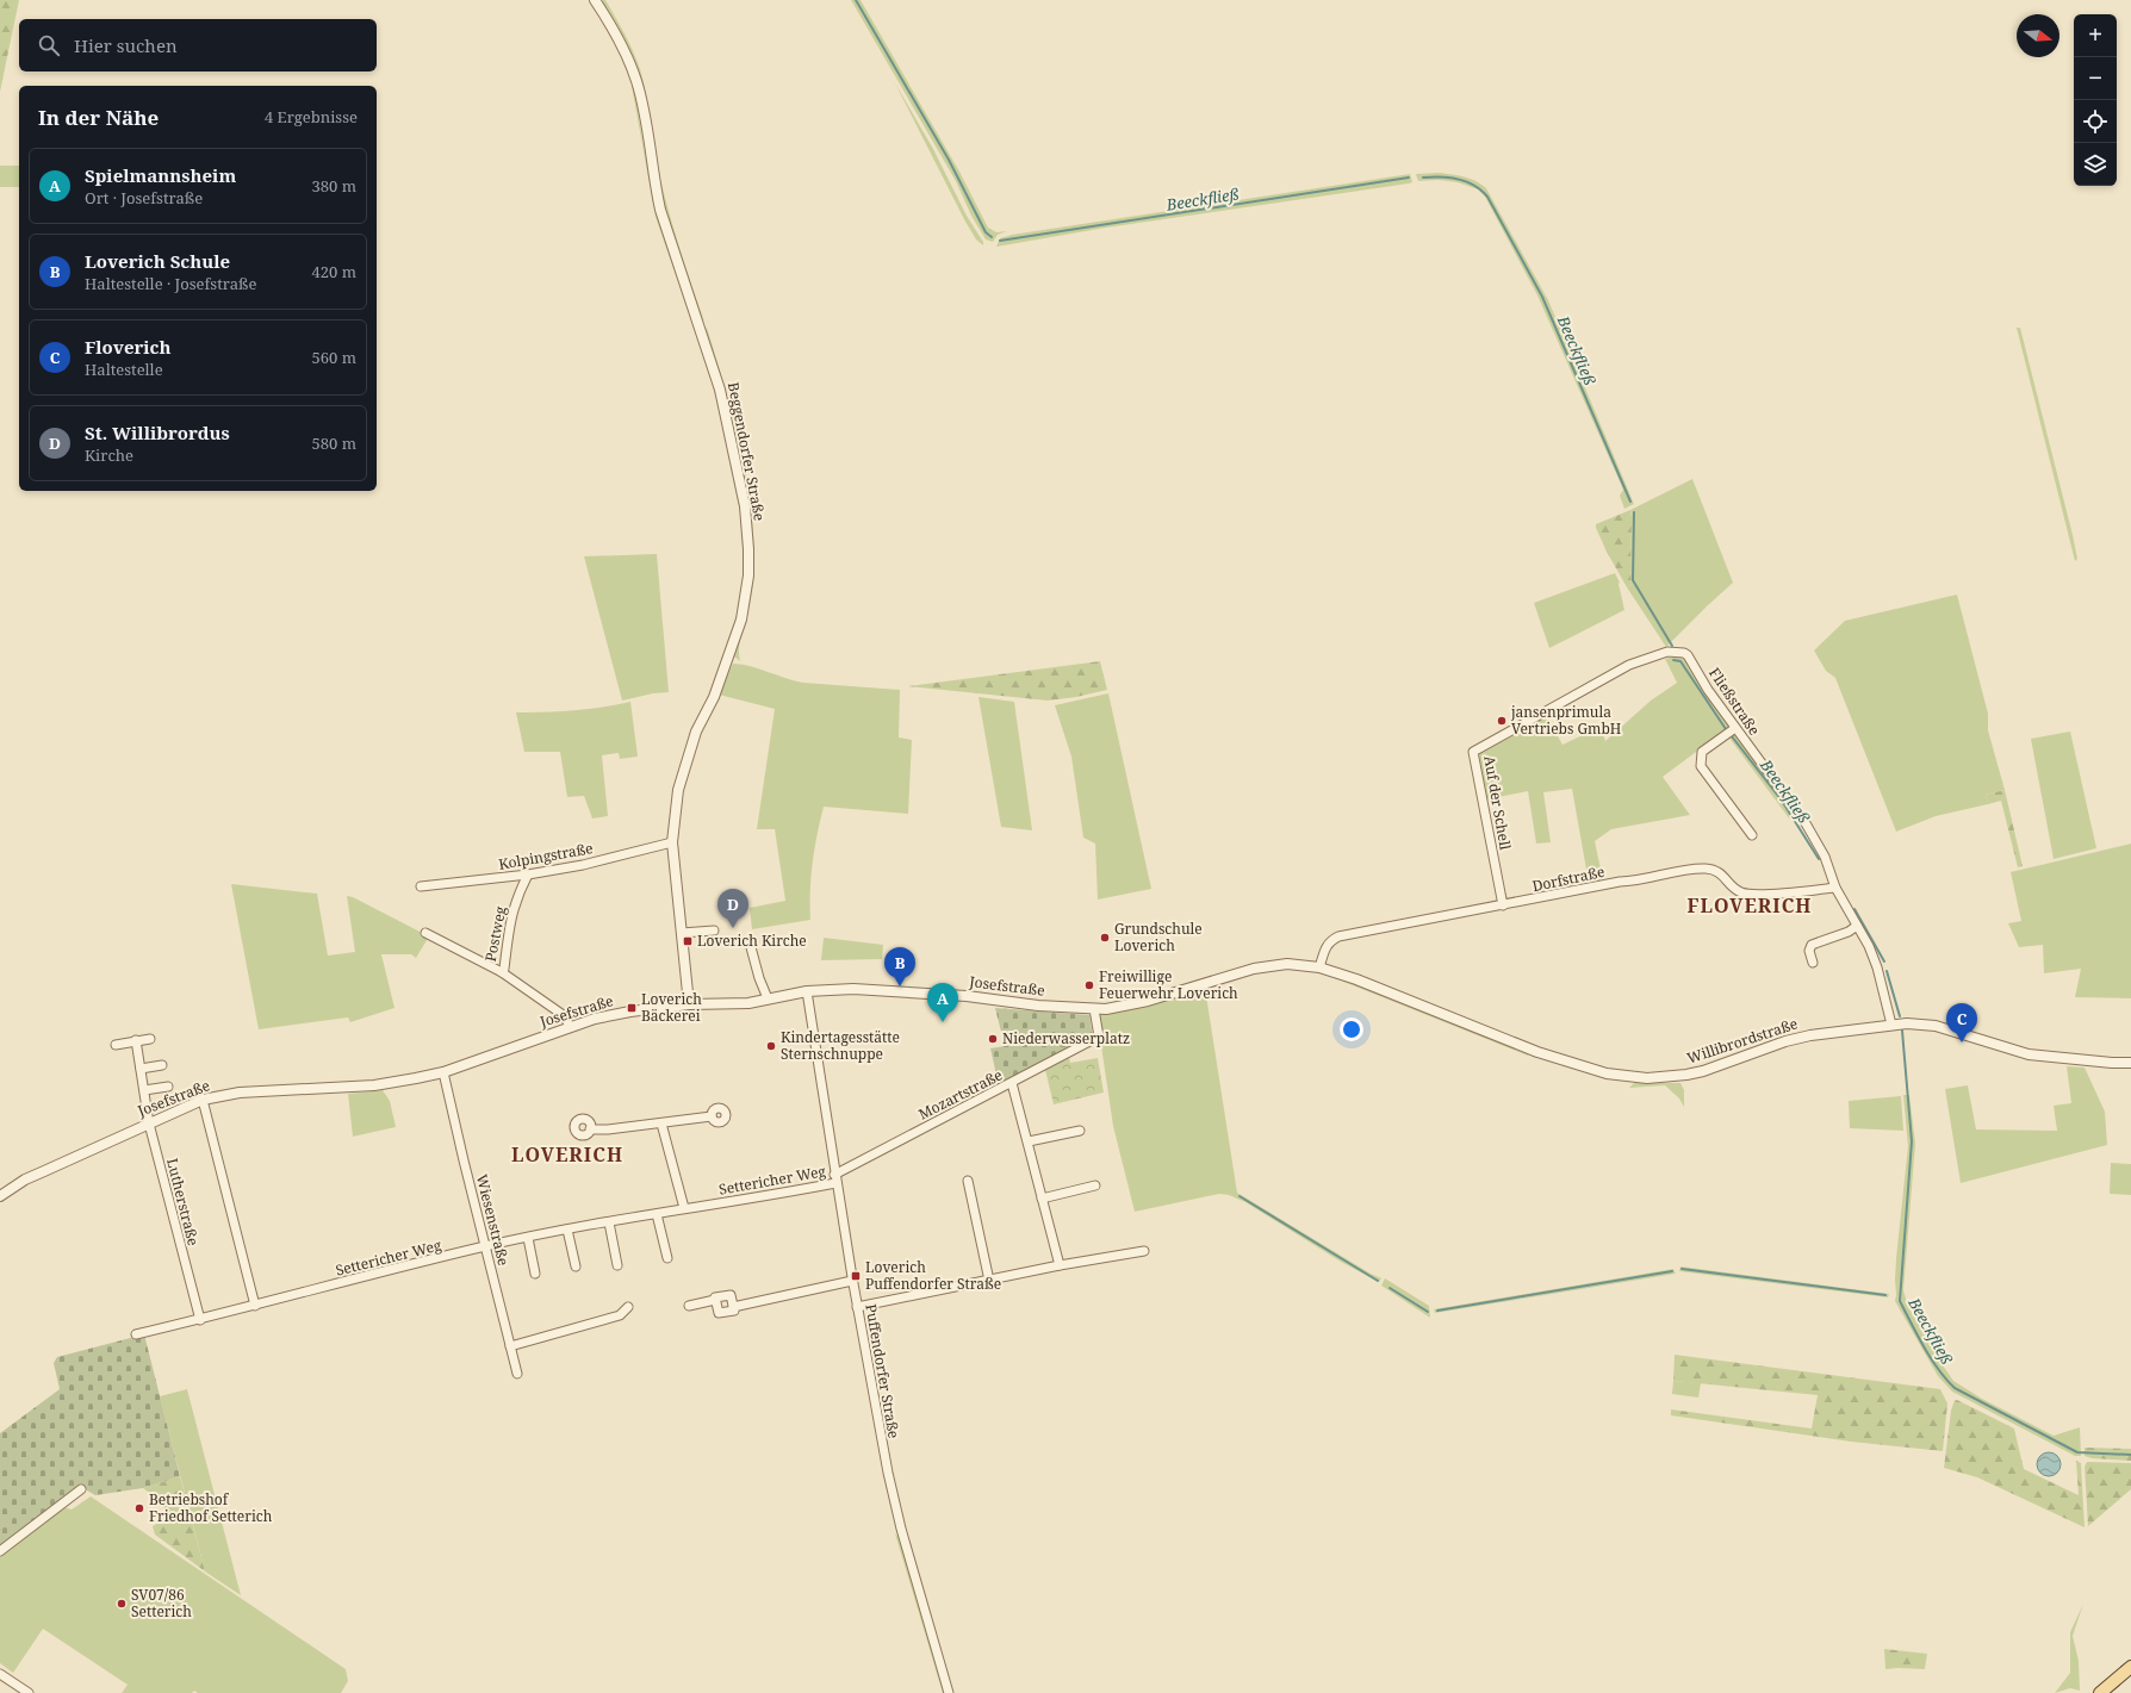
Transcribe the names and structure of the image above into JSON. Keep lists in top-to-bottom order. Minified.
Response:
{"streets":{"street":["Beggendorfer Straße","Fließstraße","Auf der Schell","Kolpingstraße","Dorfstraße","Postweg","Josefstraße","Willibrordstraße","Mozartstraße","Settericher Weg","Lutherstraße","Wiesenstraße","Puffendorfer Straße"]},"crossings":[["Beggendorfer Straße","Kolpingstraße"],["Beggendorfer Straße","Josefstraße"],["Fließstraße","Auf der Schell"],["Fließstraße","Dorfstraße"],["Fließstraße","Willibrordstraße"],["Auf der Schell","Dorfstraße"],["Kolpingstraße","Postweg"],["Dorfstraße","Willibrordstraße"],["Josefstraße","Willibrordstraße"],["Josefstraße","Mozartstraße"],["Josefstraße","Lutherstraße"],["Josefstraße","Wiesenstraße"],["Josefstraße","Puffendorfer Straße"],["Mozartstraße","Settericher Weg"],["Mozartstraße","Puffendorfer Straße"],["Settericher Weg","Lutherstraße"],["Settericher Weg","Wiesenstraße"],["Settericher Weg","Puffendorfer Straße"]],"districts":["FLOVERICH","LOVERICH"],"water":["Beeckfließ"],"places":{"other":["jansenprimula Vertriebs GmbH","Grundschule Loverich","Freiwillige Feuerwehr Loverich","Niederwasserplatz","Kindertagesstätte Sternschnuppe","Betriebshof Friedhof Setterich","SV07/86 Setterich"],"transit":["Loverich Kirche","Loverich Bäckerei","Loverich Puffendorfer Straße"]},"north":"right","page":{"map_buttons":["+","−"],"search":"Hier suchen","heading":["In der Nähe","4 Ergebnisse"],"list":[{"mark":"A","name":"Spielmannsheim","note":"Ort · Josefstraße","value":"380 m"},{"mark":"B","name":"Loverich Schule","note":"Haltestelle · Josefstraße","value":"420 m"},{"mark":"C","name":"Floverich","note":"Haltestelle","value":"560 m"},{"mark":"D","name":"St. Willibrordus","note":"Kirche","value":"580 m"}],"pins":["D","B","A","C"]}}
